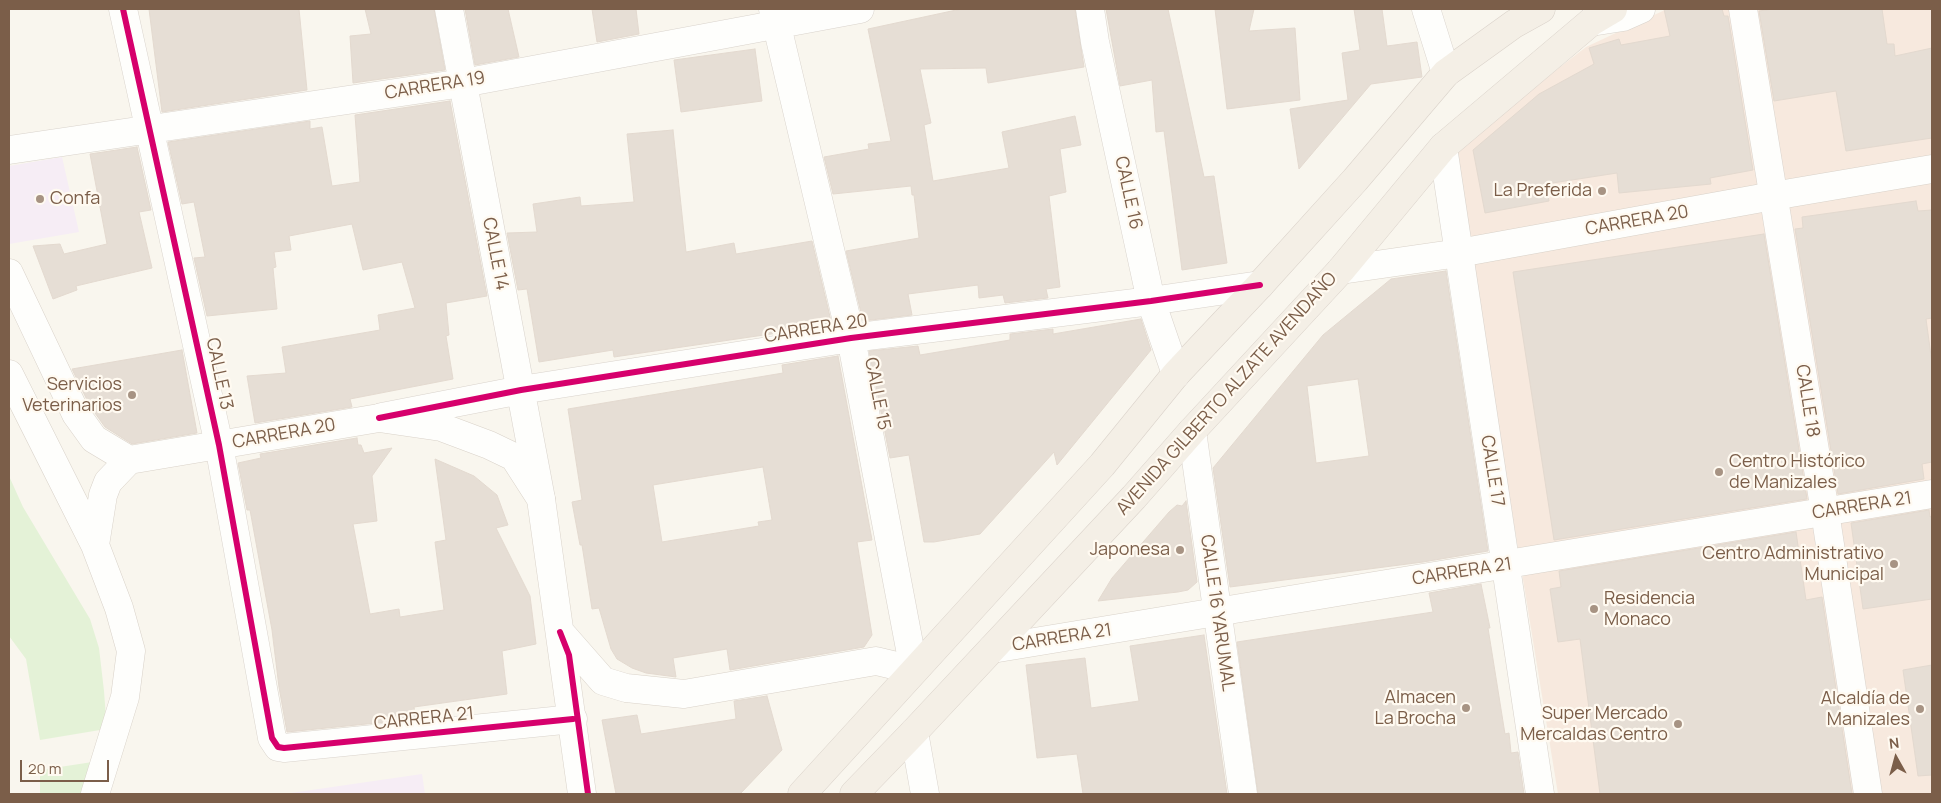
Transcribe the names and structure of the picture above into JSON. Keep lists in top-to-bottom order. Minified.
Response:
{"streets":{"main road":["AVENIDA GILBERTO ALZATE AVENDAÑO"],"street":["CARRERA 19","CALLE 16","CARRERA 20","CALLE 14","CALLE 13","CALLE 15","CALLE 18","CALLE 17","CARRERA 21","CALLE 16 YARUMAL"]},"crossings":[["CARRERA 19","CALLE 14"],["CARRERA 19","CALLE 13"],["CARRERA 19","CALLE 15"],["CALLE 16","CARRERA 20"],["CARRERA 20","CALLE 14"],["CARRERA 20","CALLE 13"],["CARRERA 20","CALLE 15"],["CARRERA 20","AVENIDA GILBERTO ALZATE AVENDAÑO"],["CARRERA 20","CALLE 18"],["CARRERA 20","CALLE 17"],["CALLE 14","CARRERA 21"],["CALLE 13","CARRERA 21"],["AVENIDA GILBERTO ALZATE AVENDAÑO","CALLE 17"],["AVENIDA GILBERTO ALZATE AVENDAÑO","CARRERA 21"],["AVENIDA GILBERTO ALZATE AVENDAÑO","CALLE 16 YARUMAL"],["CALLE 18","CARRERA 21"],["CALLE 17","CARRERA 21"],["CARRERA 21","CALLE 16 YARUMAL"]],"places":["La Preferida","Confa","Servicios Veterinarios","Centro Histórico de Manizales","Japonesa","Centro Administrativo Municipal","Residencia Monaco","Almacen La Brocha","Alcaldía de Manizales","Super Mercado Mercaldas Centro"],"scale_bar":"20 m","north":"top"}
